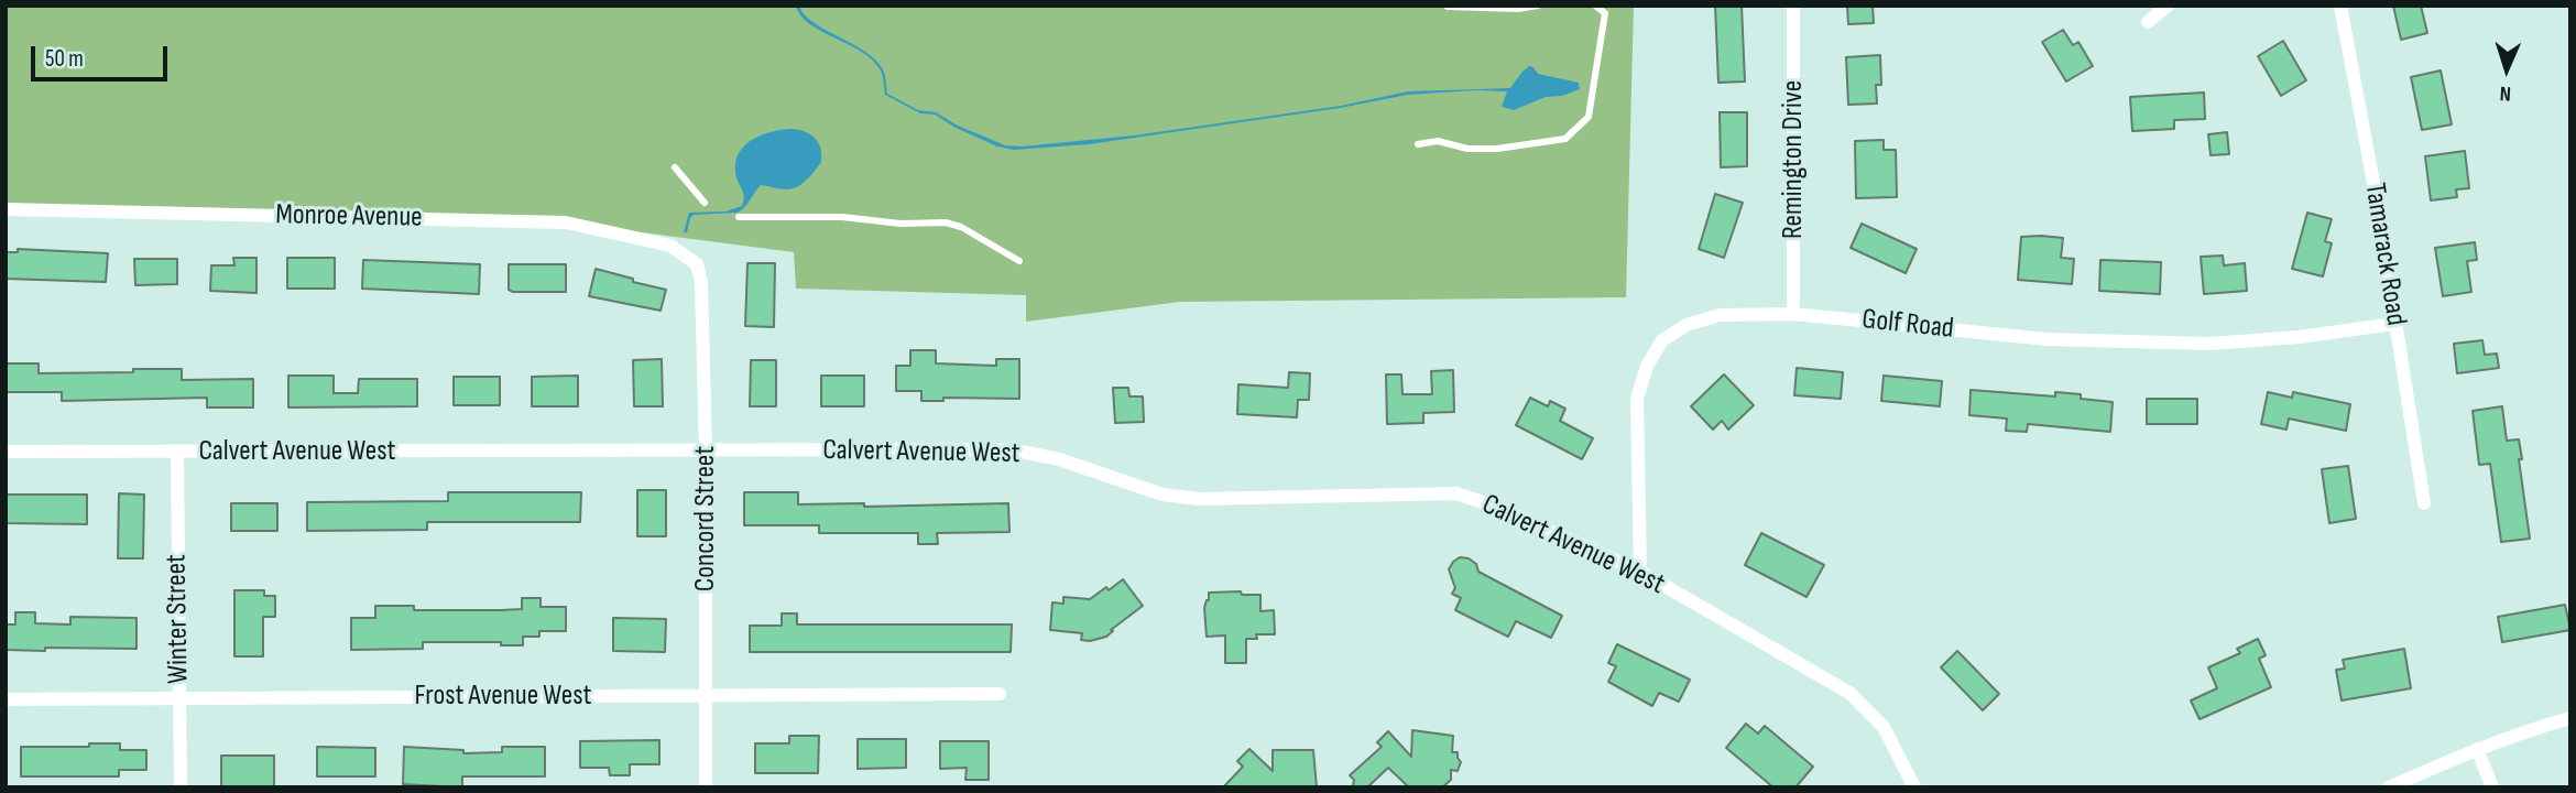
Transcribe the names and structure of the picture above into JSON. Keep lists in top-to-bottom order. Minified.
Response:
{"streets":{"street":["Remington Drive","Monroe Avenue","Tamarack Road","Golf Road","Calvert Avenue West","Concord Street","Winter Street","Frost Avenue West"]},"crossings":[["Remington Drive","Golf Road"],["Monroe Avenue","Concord Street"],["Tamarack Road","Golf Road"],["Golf Road","Calvert Avenue West"],["Calvert Avenue West","Concord Street"],["Calvert Avenue West","Winter Street"],["Concord Street","Frost Avenue West"],["Winter Street","Frost Avenue West"]],"scale_bar":"50 m","north":"bottom"}
